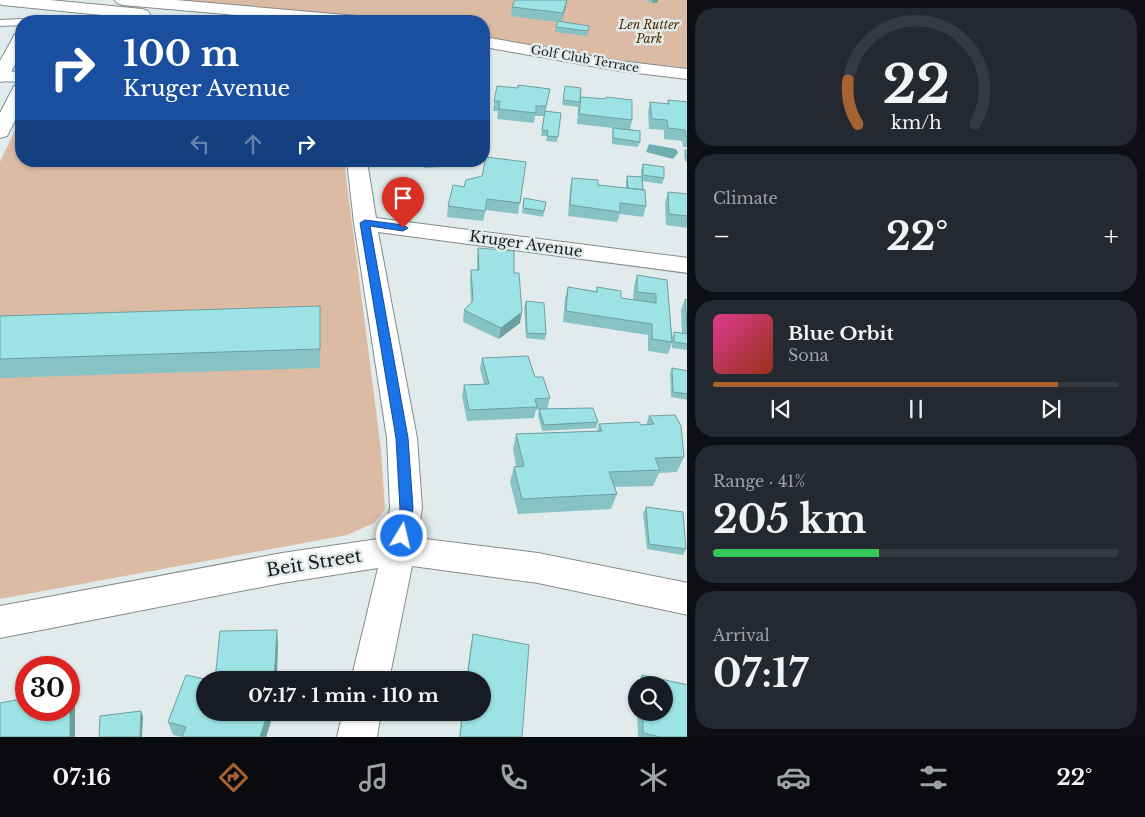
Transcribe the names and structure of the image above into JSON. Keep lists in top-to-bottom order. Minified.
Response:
{"streets":{"street":["Golf Club Terrace","Kruger Avenue","Beit Street"]},"parks":["Len Rutter Park"],"page":{"turn":["100 m","Kruger Avenue"],"tile":["Climate",["Range · 41%","205 km"],["Arrival","07:17"]],"heat":["−","22°","+"],"song":["Blue Orbit","Sona"],"limit":"30","trip":"07:17 · 1 min · 110 m","tabs":["07:16","22°"],"gauge":["22","km/h"]}}
